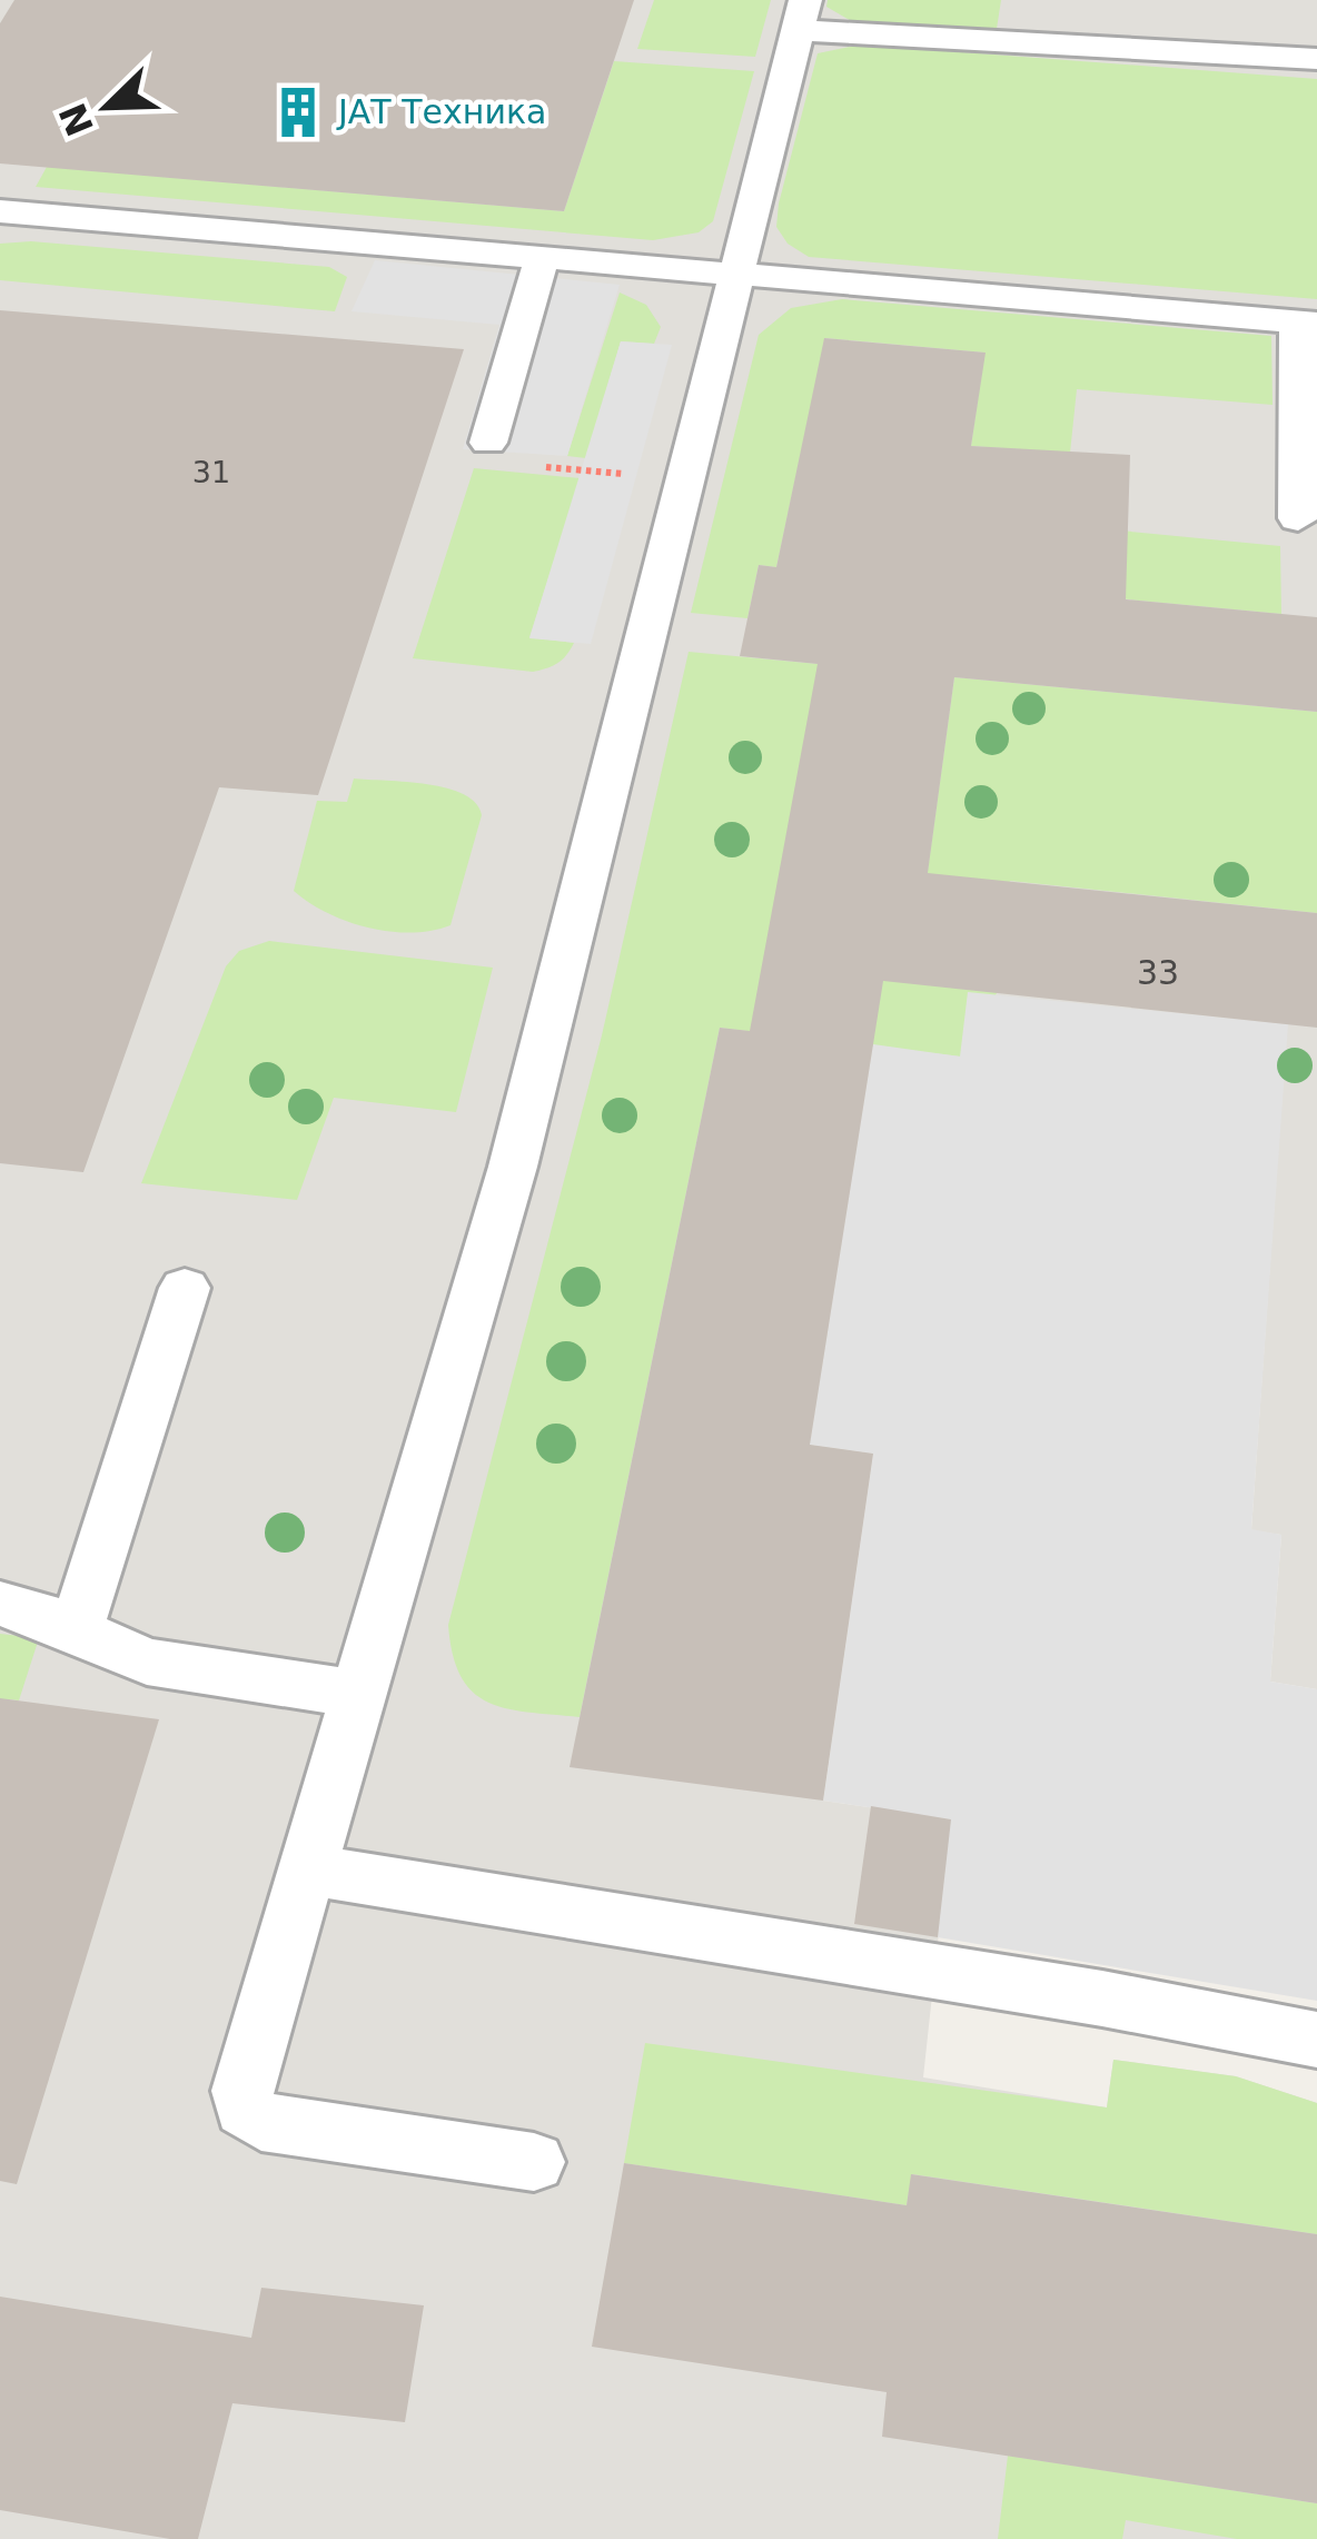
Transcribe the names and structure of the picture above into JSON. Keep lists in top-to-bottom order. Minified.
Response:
{"places":{"building":["ЈАТ Техника"]},"house_numbers":["31","33"],"north":"bottom left"}
